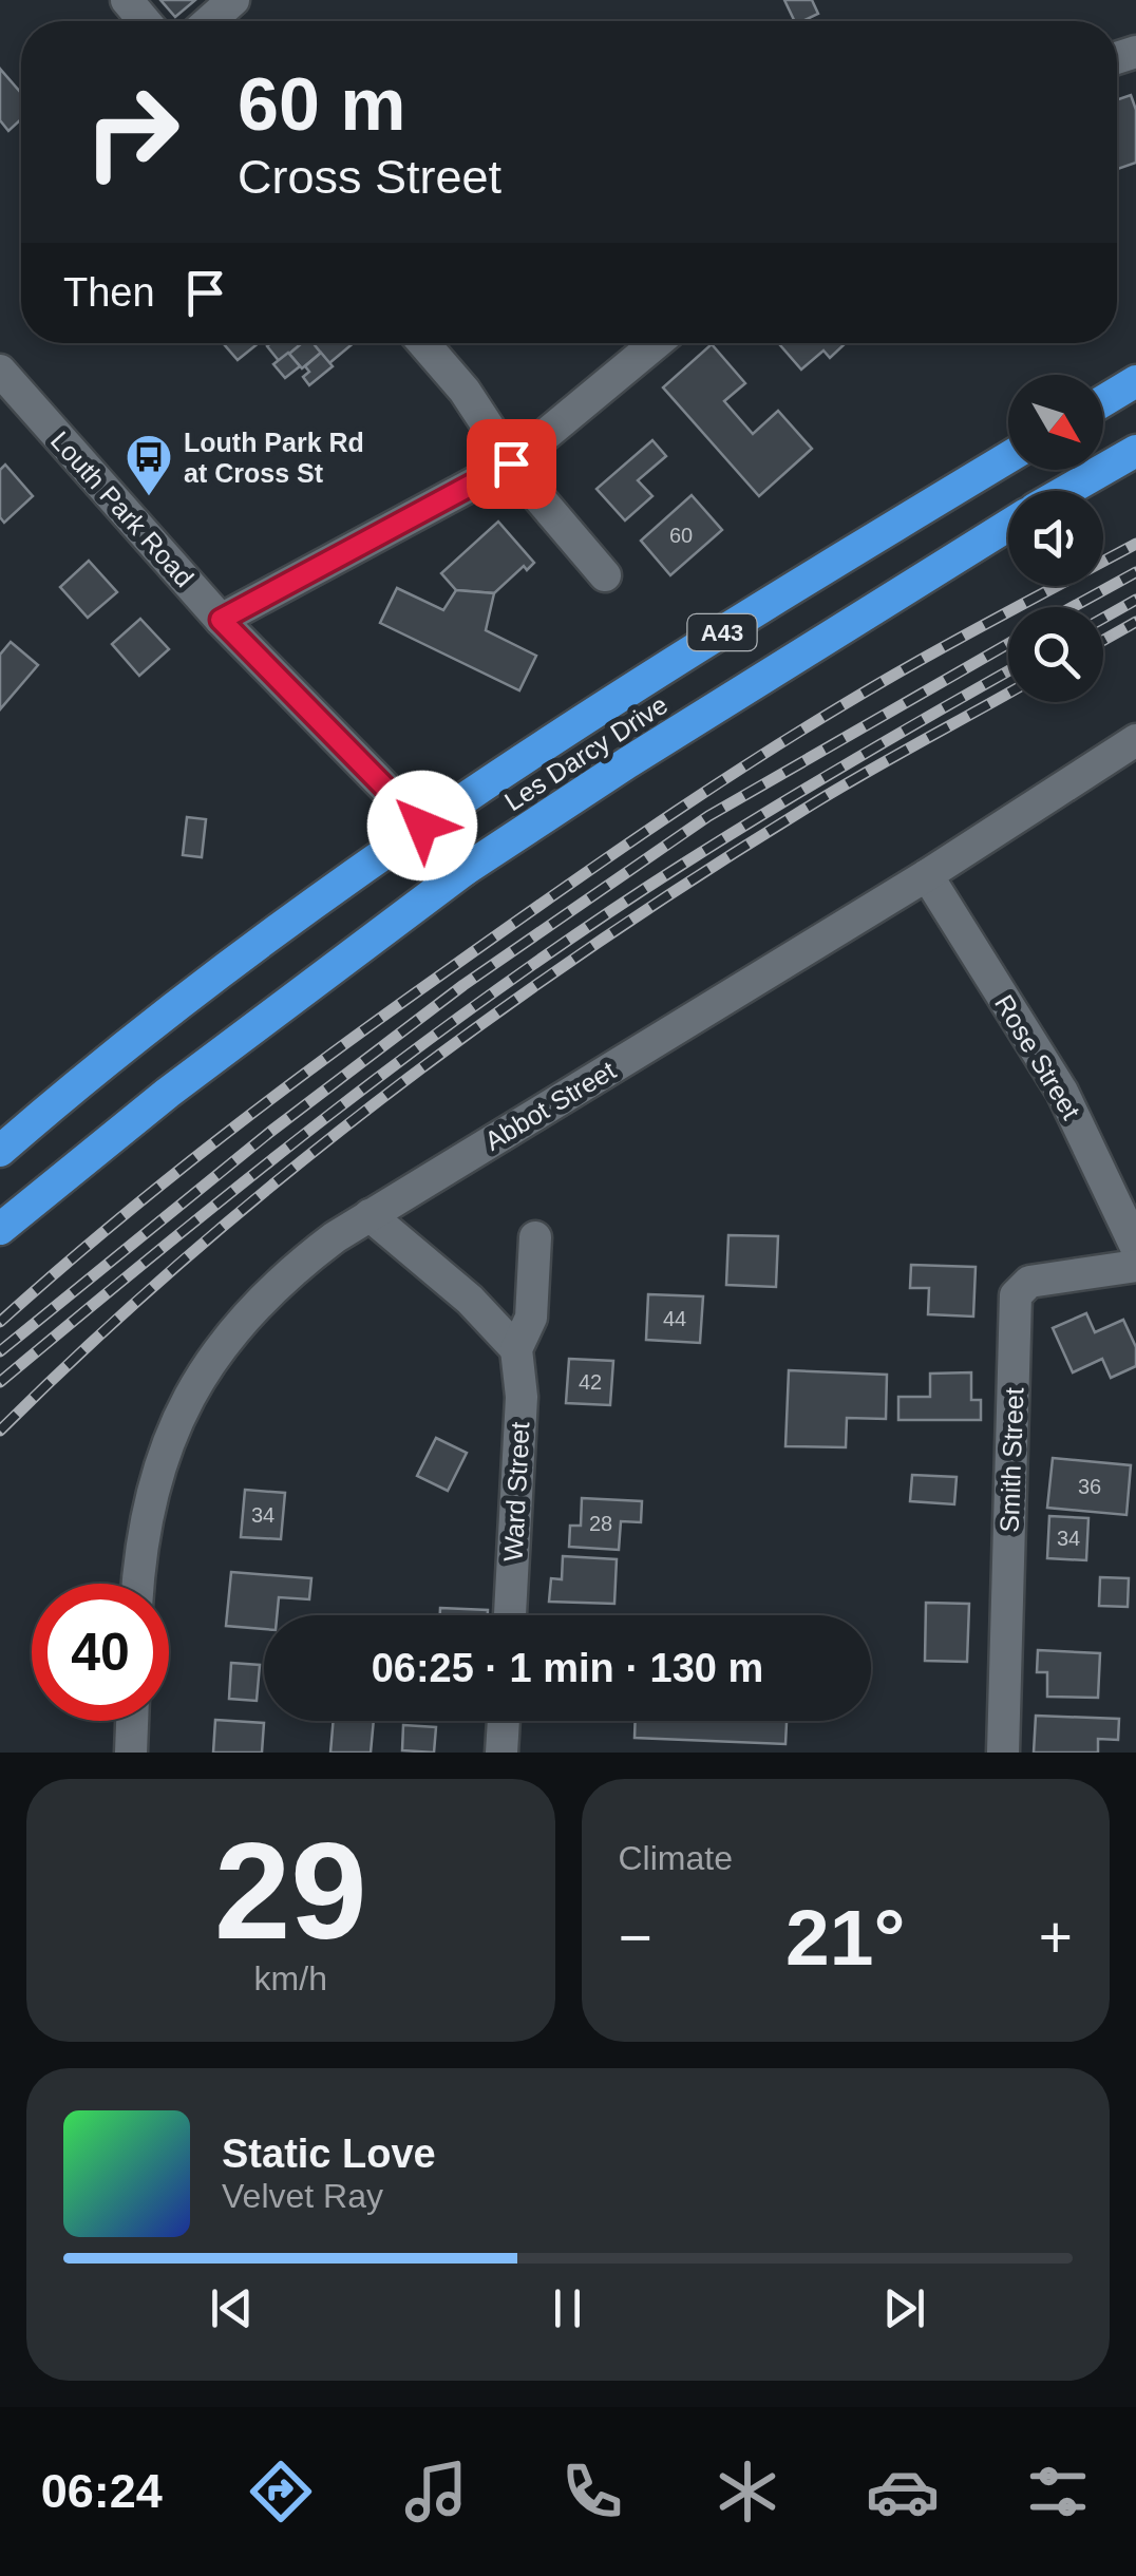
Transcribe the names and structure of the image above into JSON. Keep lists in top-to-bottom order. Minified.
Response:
{"streets":{"highway":["A43","Les Darcy Drive"],"street":["Louth Park Road","Rose Street","Abbot Street","Smith Street","Ward Street"]},"crossings":[["Louth Park Road","Les Darcy Drive"],["Rose Street","Abbot Street"]],"places":{"bus stop":["Louth Park Rd at Cross St"]},"house_numbers":["60","44","42","36","34","28","34"],"north":"bottom right","page":{"turn":["60 m","Cross Street"],"then":"Then","limit":"40","trip":"06:25 · 1 min · 130 m","tile":[["29","km/h"],"Climate"],"heat":["−","21°","+"],"song":["Static Love","Velvet Ray"],"tabs":"06:24"}}
